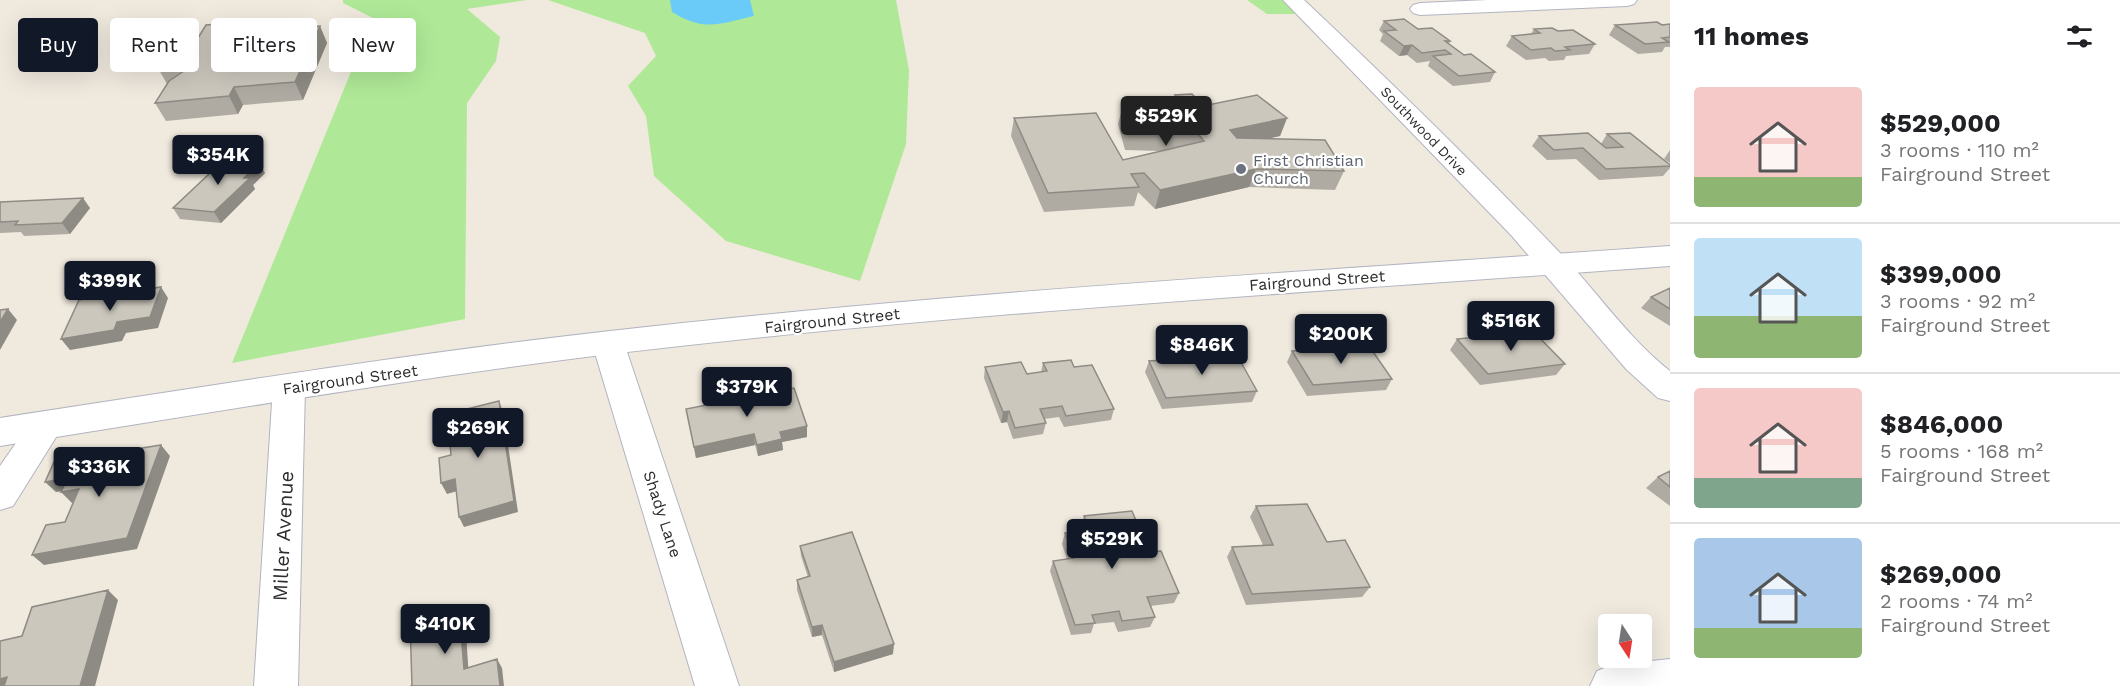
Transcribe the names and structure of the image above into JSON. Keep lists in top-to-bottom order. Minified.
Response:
{"streets":{"street":["Southwood Drive","Fairground Street","Shady Lane","Miller Avenue"]},"crossings":[["Southwood Drive","Fairground Street"],["Fairground Street","Shady Lane"],["Fairground Street","Miller Avenue"]],"places":["First Christian Church"],"north":"bottom","page":{"heading":"11 homes","chip":["Buy","Rent","Filters","New"],"list":[{"name":"$529,000","note":"3 rooms · 110 m² · Fairground Street"},{"name":"$399,000","note":"3 rooms · 92 m² · Fairground Street"},{"name":"$846,000","note":"5 rooms · 168 m² · Fairground Street"},{"name":"$269,000","note":"2 rooms · 74 m² · Fairground Street"}],"price":["$529K","$354K","$399K","$516K","$200K","$846K","$379K","$269K","$336K","$529K","$410K"]}}
